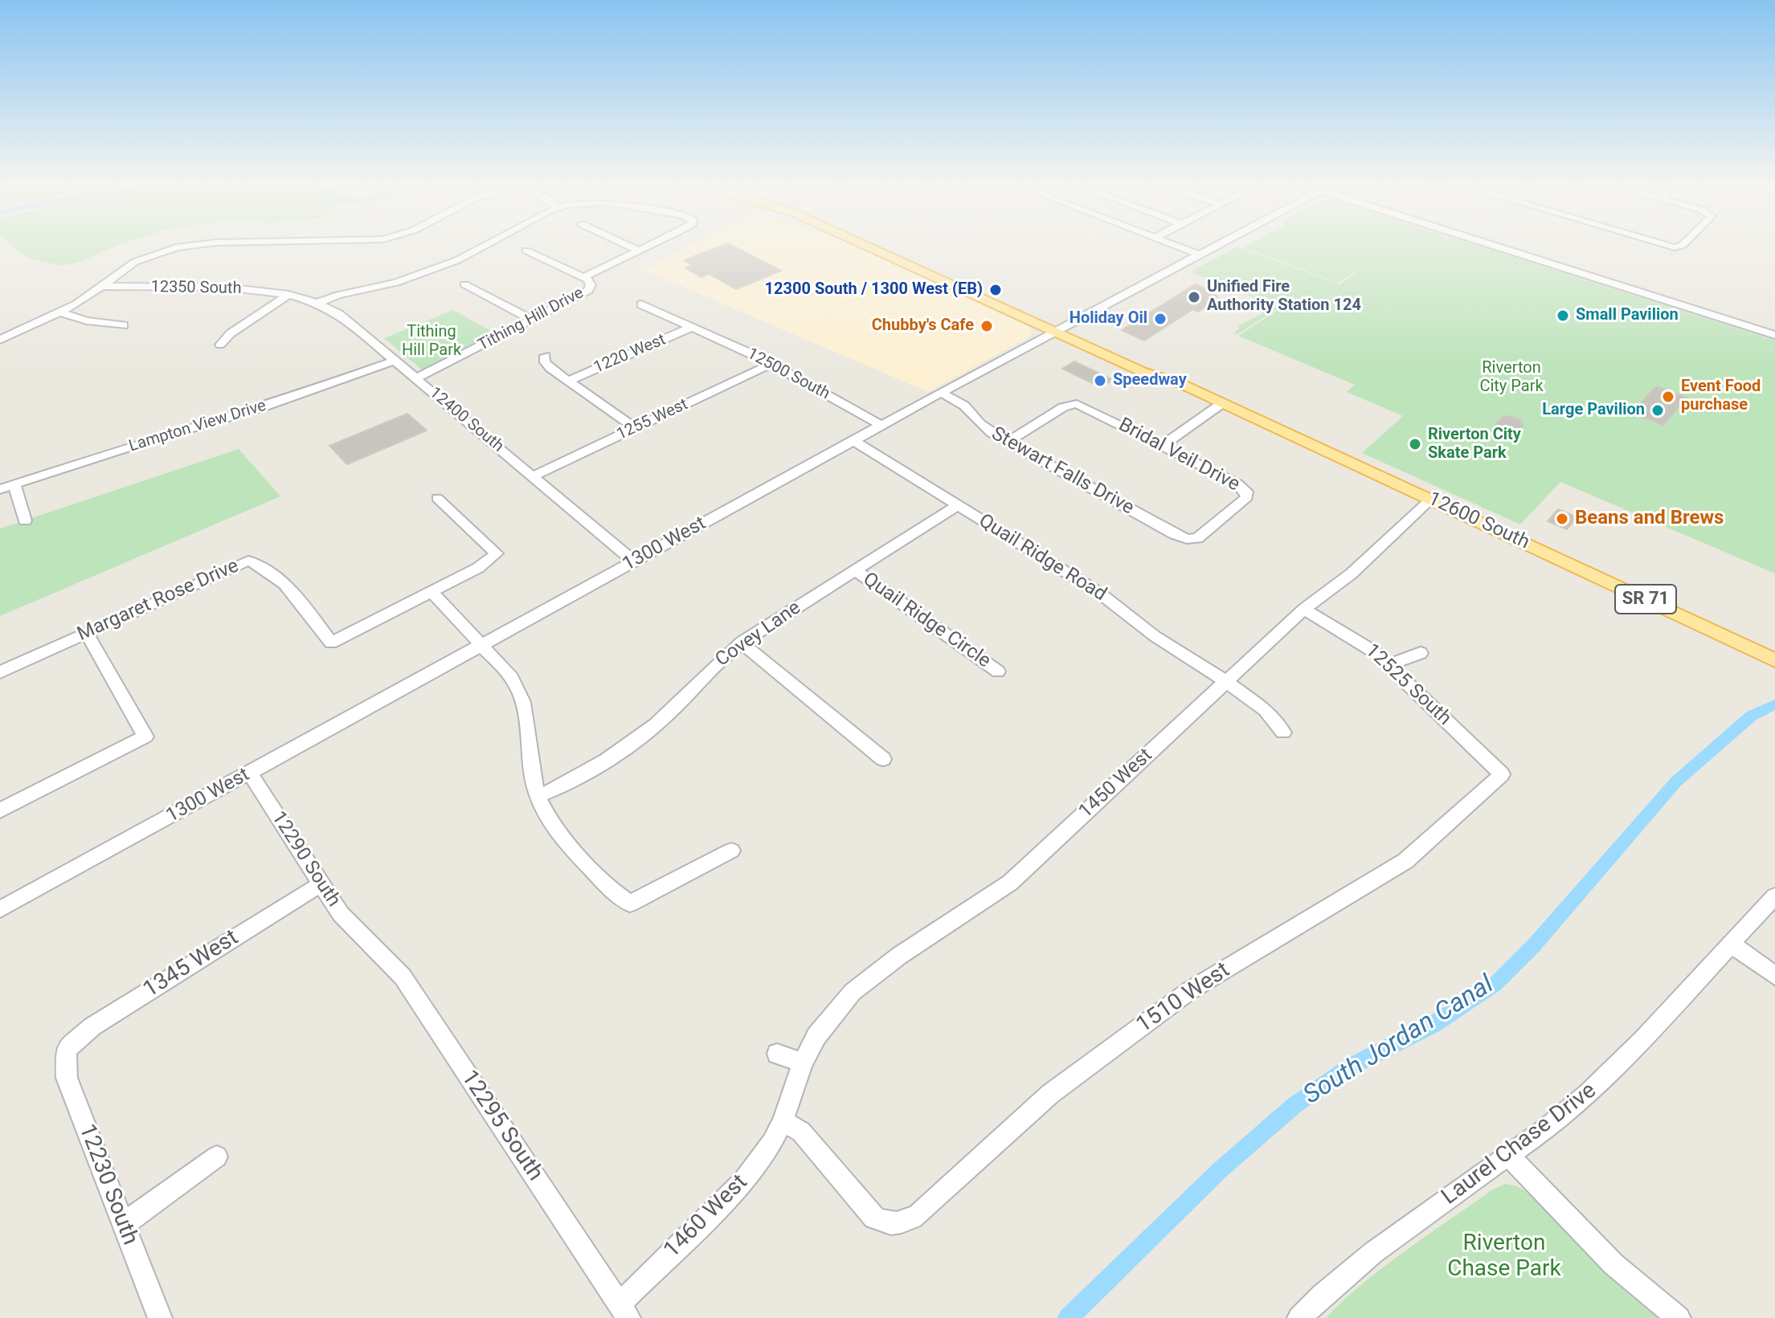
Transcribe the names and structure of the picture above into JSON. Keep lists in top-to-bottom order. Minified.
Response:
{"streets":{"main road":["12600 South","SR 71"],"street":["12350 South","Tithing Hill Drive","1220 West","12500 South","12400 South","1255 West","Lampton View Drive","Bridal Veil Drive","Stewart Falls Drive","1300 West","Quail Ridge Road","Margaret Rose Drive","Quail Ridge Circle","Covey Lane","12525 South","1450 West","12290 South","1345 West","1510 West","12295 South","Laurel Chase Drive","12230 South","1460 West"]},"crossings":[["12350 South","12400 South"],["Tithing Hill Drive","12400 South"],["1220 West","12500 South"],["12500 South","1255 West"],["12500 South","1300 West"],["12400 South","1255 West"],["12400 South","Lampton View Drive"],["12400 South","1300 West"],["Bridal Veil Drive","Stewart Falls Drive"],["Stewart Falls Drive","1300 West"],["12600 South","1300 West"],["12600 South","1450 West"],["1300 West","Quail Ridge Road"],["1300 West","12290 South"],["Quail Ridge Road","Covey Lane"],["Quail Ridge Road","1450 West"],["Quail Ridge Circle","Covey Lane"],["12525 South","1450 West"],["12525 South","1510 West"],["1450 West","1510 West"],["1450 West","1460 West"],["12290 South","1345 West"],["12290 South","12295 South"],["1345 West","12230 South"],["1510 West","1460 West"],["12295 South","1460 West"]],"water":["South Jordan Canal"],"parks":["Tithing Hill Park","Riverton City Park","Riverton Chase Park"],"places":["12300 South / 1300 West (EB)","Unified Fire Authority Station 124","Small Pavilion","Holiday Oil","Chubby's Cafe","Speedway","Event Food purchase","Large Pavilion","Riverton City Skate Park","Beans and Brews"]}
